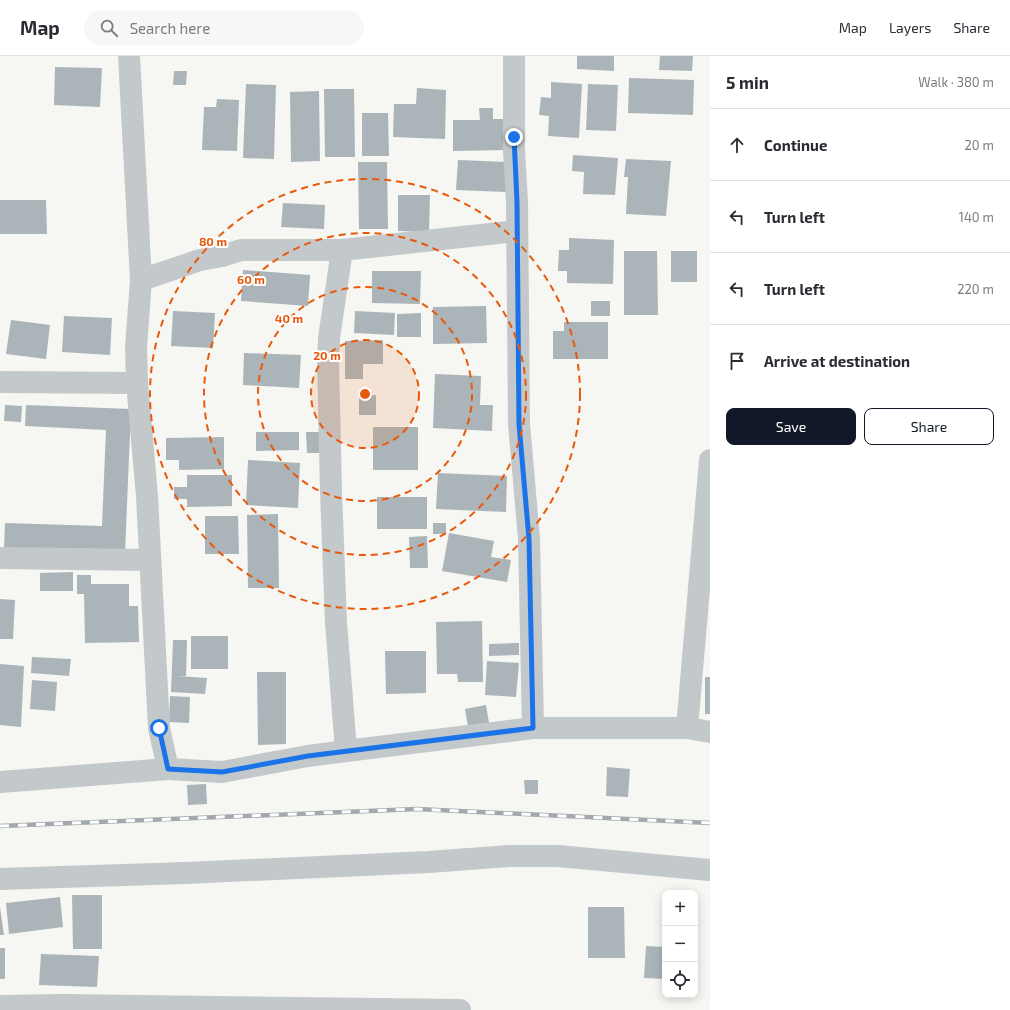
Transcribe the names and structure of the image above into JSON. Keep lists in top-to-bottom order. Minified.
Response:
{"page":{"header":"Map","search":"Search here","nav":["Map","Layers","Share"],"heading":["5 min","Walk · 380 m"],"list":[["Continue","20 m"],["Turn left","140 m"],["Turn left","220 m"],"Arrive at destination"],"buttons":["Save","Share"],"map_buttons":["+","−"]},"rings":["80 m","60 m","40 m","20 m"]}
